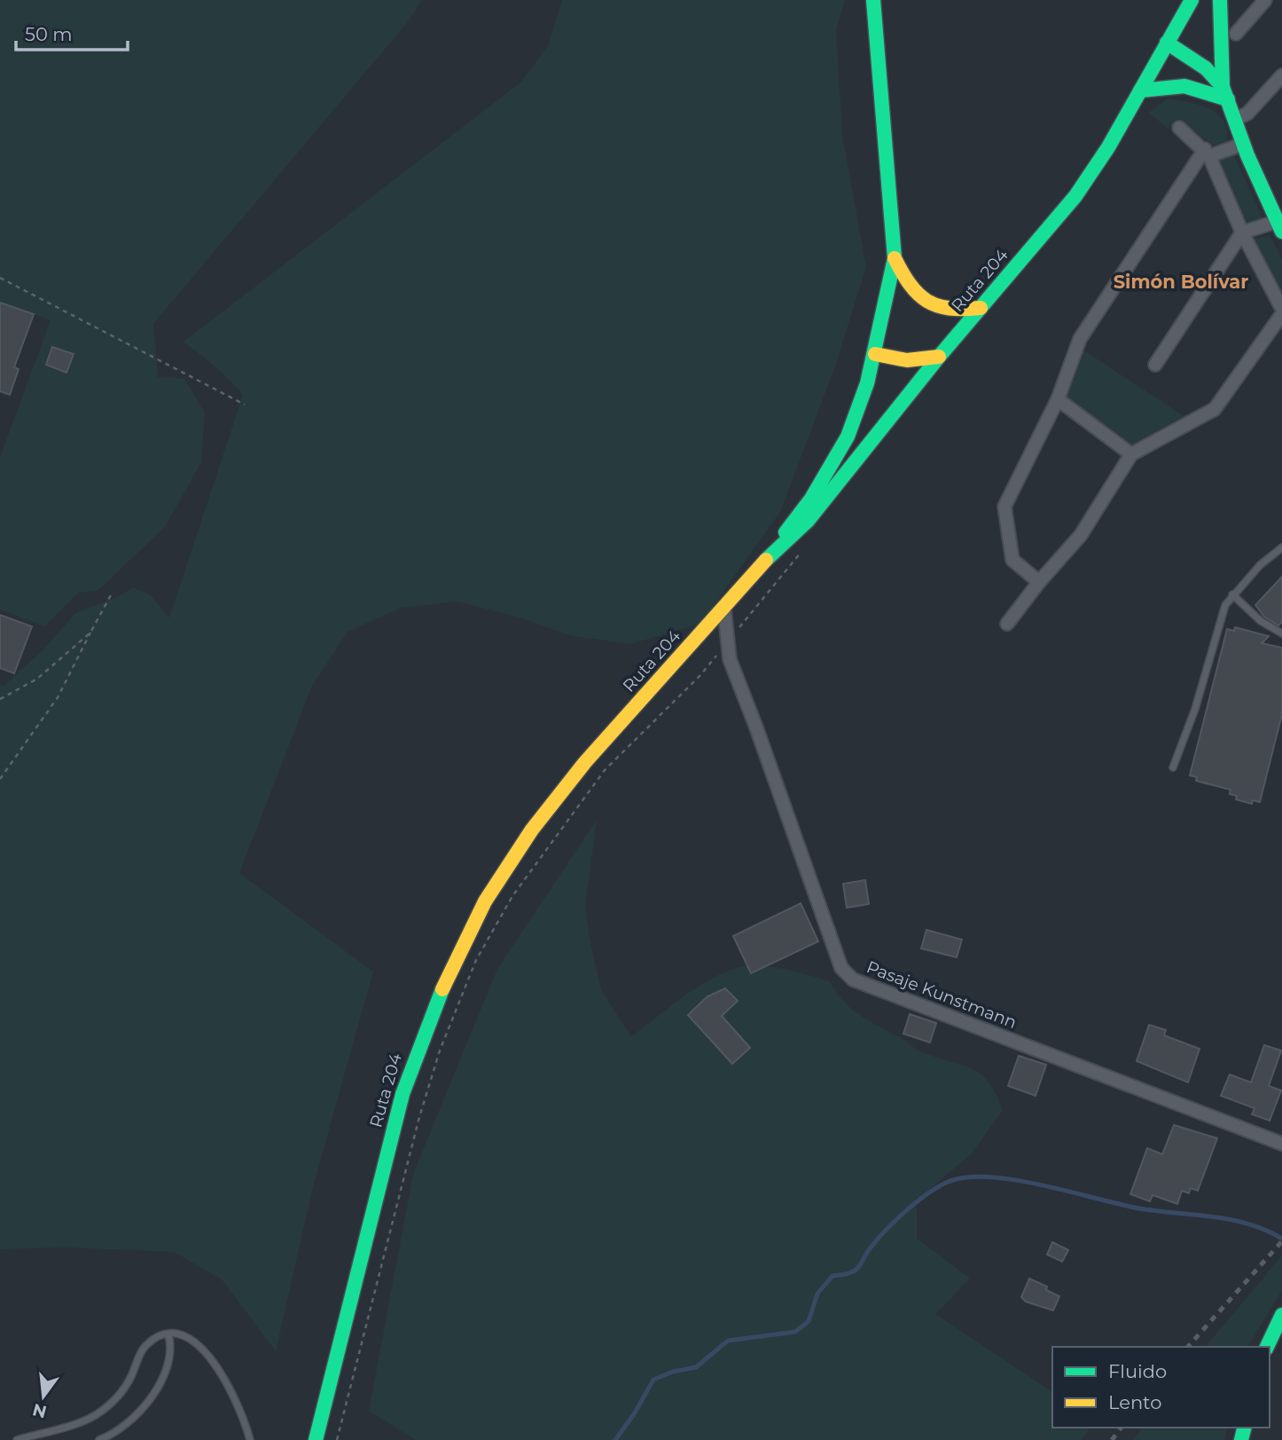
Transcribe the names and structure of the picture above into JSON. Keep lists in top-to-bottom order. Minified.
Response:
{"streets":{"main road":["Ruta 204"],"street":["Pasaje Kunstmann"]},"crossings":[["Ruta 204","Pasaje Kunstmann"]],"districts":["Simón Bolívar"],"legend":["Fluido","Lento"],"scale_bar":"50 m","north":"bottom"}
